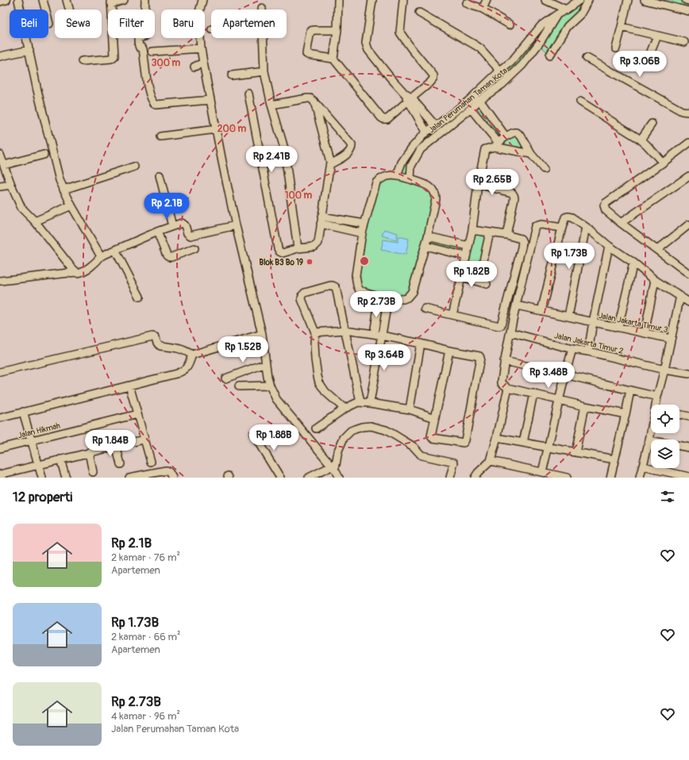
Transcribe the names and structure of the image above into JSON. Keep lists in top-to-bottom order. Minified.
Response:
{"streets":{"street":["Jalan Perumahan Taman Kota","Jalan Jakarta Timur 3","Jalan Jakarta Timur 2","Jalan Hikmah"]},"places":["Blok B3 Bo 19"],"page":{"chip":["Beli","Sewa","Filter","Baru","Apartemen"],"price":["Rp 3.06B","Rp 2.41B","Rp 2.65B","Rp 2.1B","Rp 1.73B","Rp 1.82B","Rp 2.73B","Rp 1.52B","Rp 3.64B","Rp 3.48B","Rp 1.88B","Rp 1.84B"],"heading":"12 properti","list":[{"name":"Rp 2.1B","note":"2 kamar · 76 m² · Apartemen"},{"name":"Rp 1.73B","note":"2 kamar · 66 m² · Apartemen"},{"name":"Rp 2.73B","note":"4 kamar · 96 m² · Jalan Perumahan Taman Kota"}]},"rings":["300 m","200 m","100 m"]}
